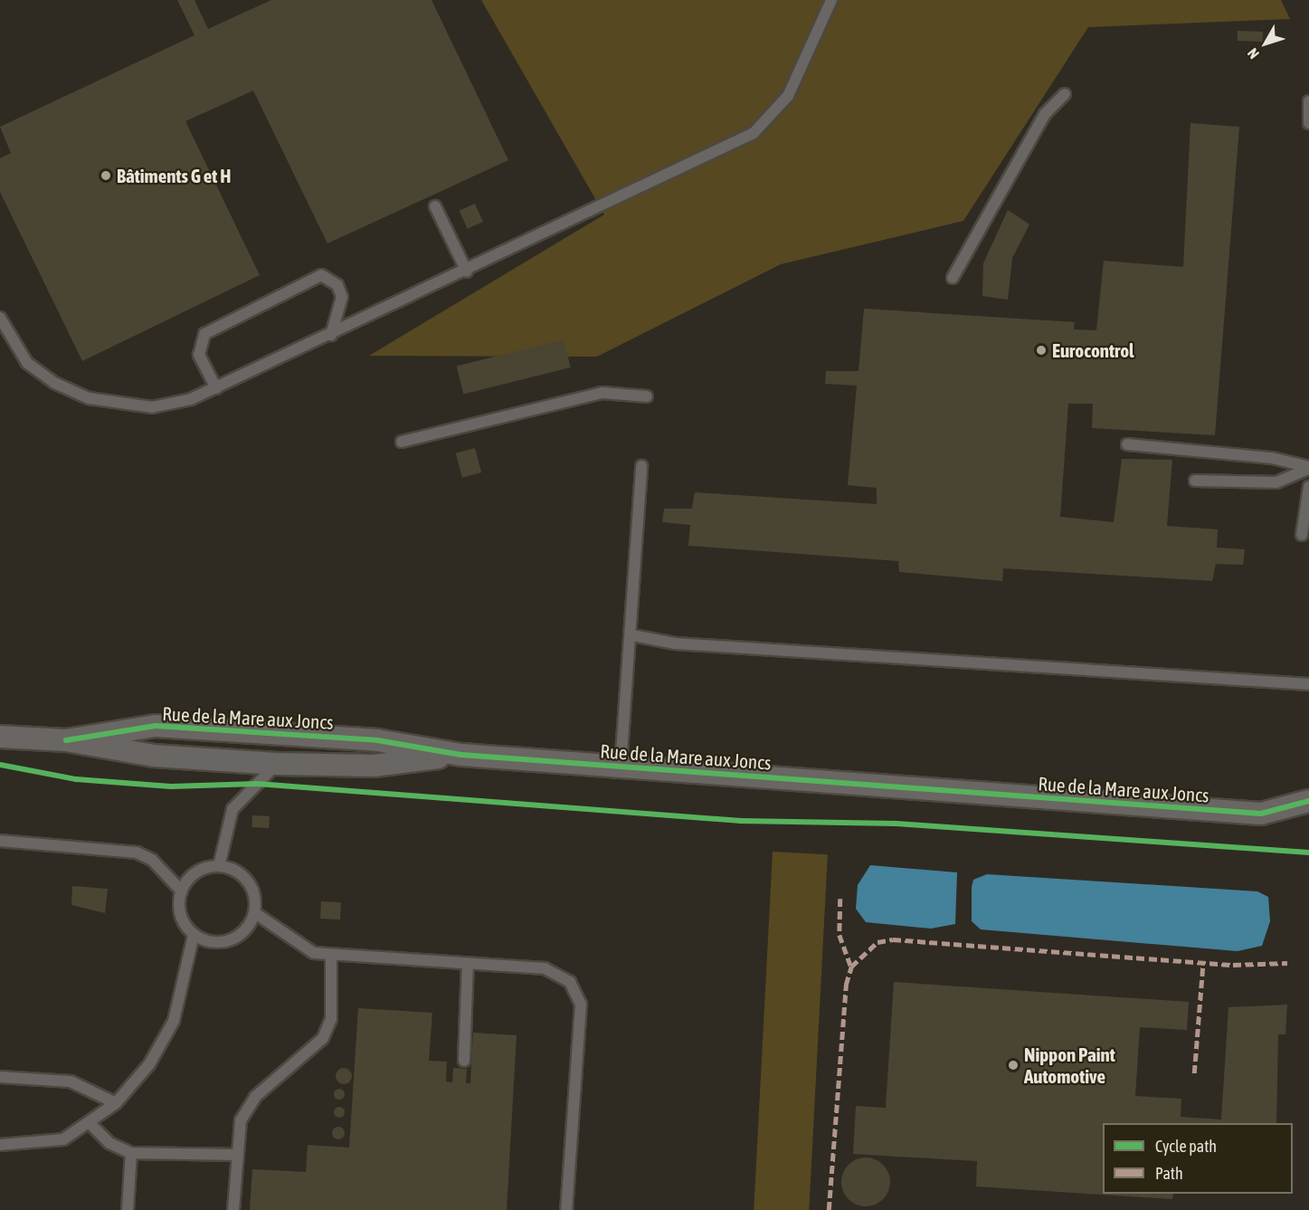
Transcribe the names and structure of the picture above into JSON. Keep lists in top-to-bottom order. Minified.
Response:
{"streets":{"street":["Rue de la Mare aux Joncs"]},"places":["Bâtiments G et H","Eurocontrol","Nippon Paint Automotive"],"legend":["Cycle path","Path"],"north":"bottom left"}
